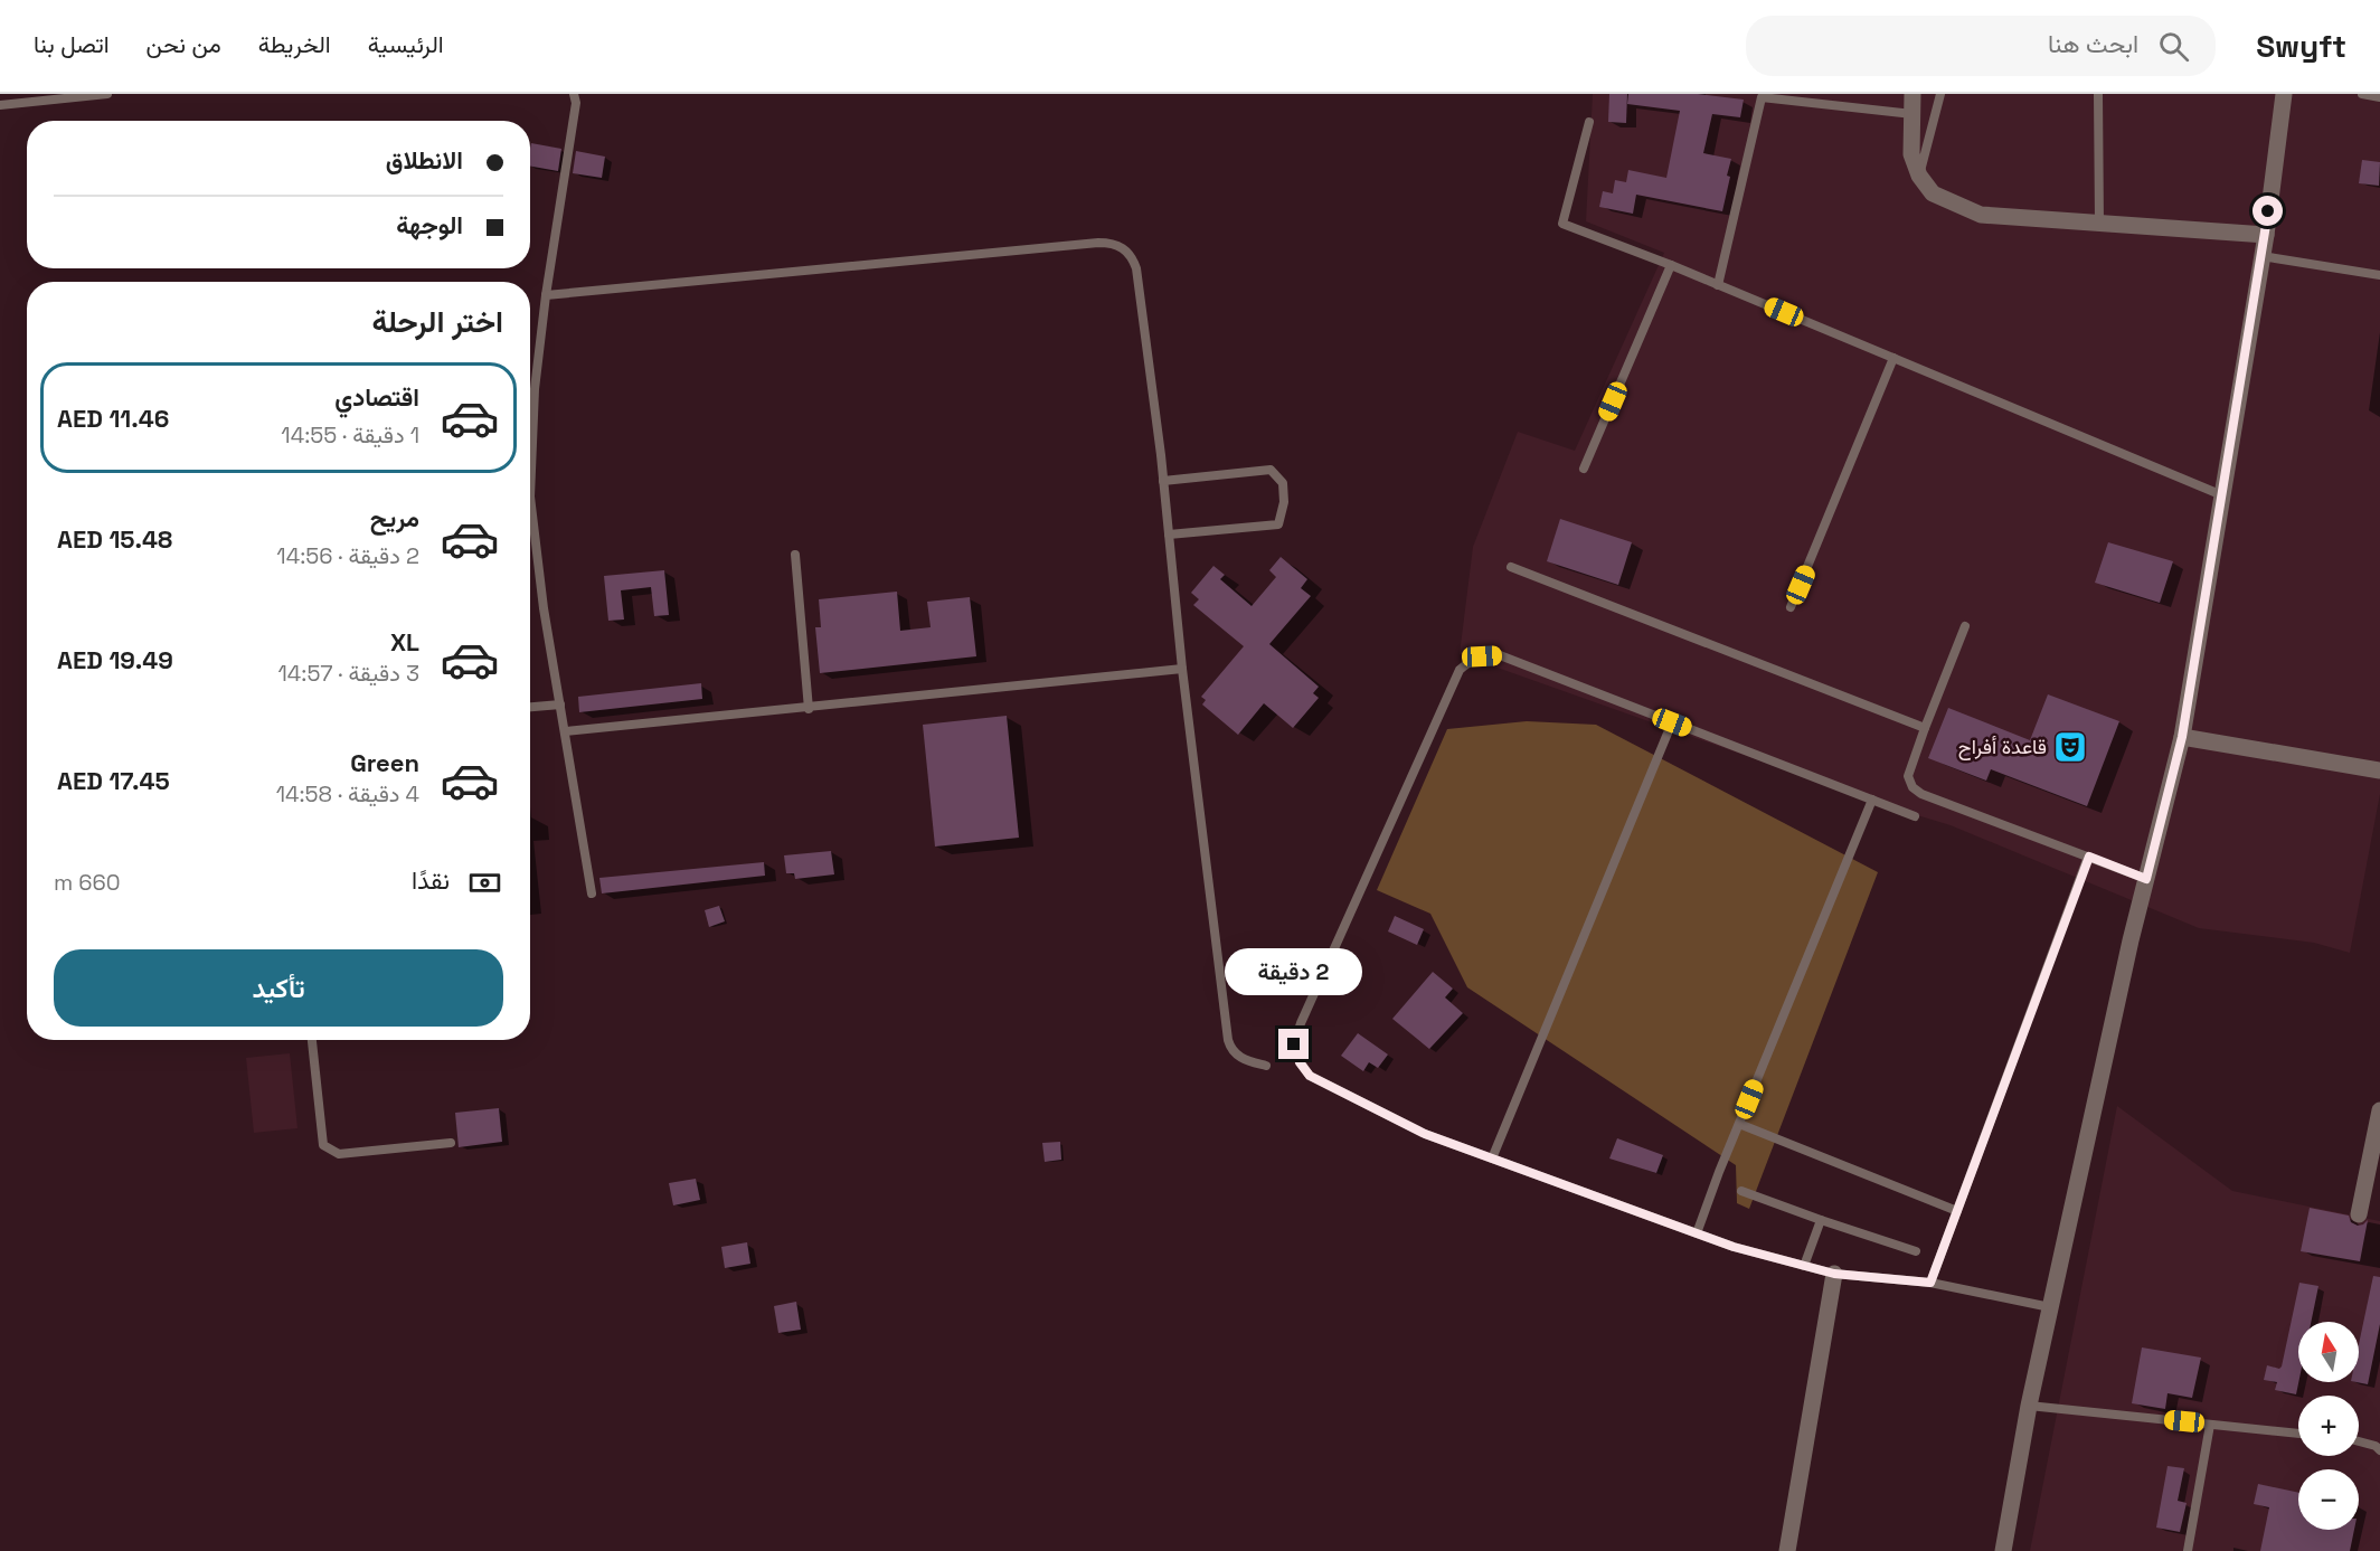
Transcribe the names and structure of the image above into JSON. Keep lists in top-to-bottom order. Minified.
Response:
{"places":{"theatre":["قاعدة أفراح"]},"north":"top","page":{"header":"Swyft","search":"ابحث هنا","nav":["الرئيسية","الخريطة","من نحن","اتصل بنا"],"banner":["الانطلاق","الوجهة"],"heading":"اختر الرحلة","list":[{"name":"اقتصادي","note":"1 دقيقة · 14:55","value":"AED 11.46"},{"name":"مريح","note":"2 دقيقة · 14:56","value":"AED 15.48"},{"name":"XL","note":"3 دقيقة · 14:57","value":"AED 19.49"},{"name":"Green","note":"4 دقيقة · 14:58","value":"AED 17.45"}],"pay":["نقدًا","660 m"],"buttons":"تأكيد","bubble":"2 دقيقة","map_buttons":["+","−"]}}
